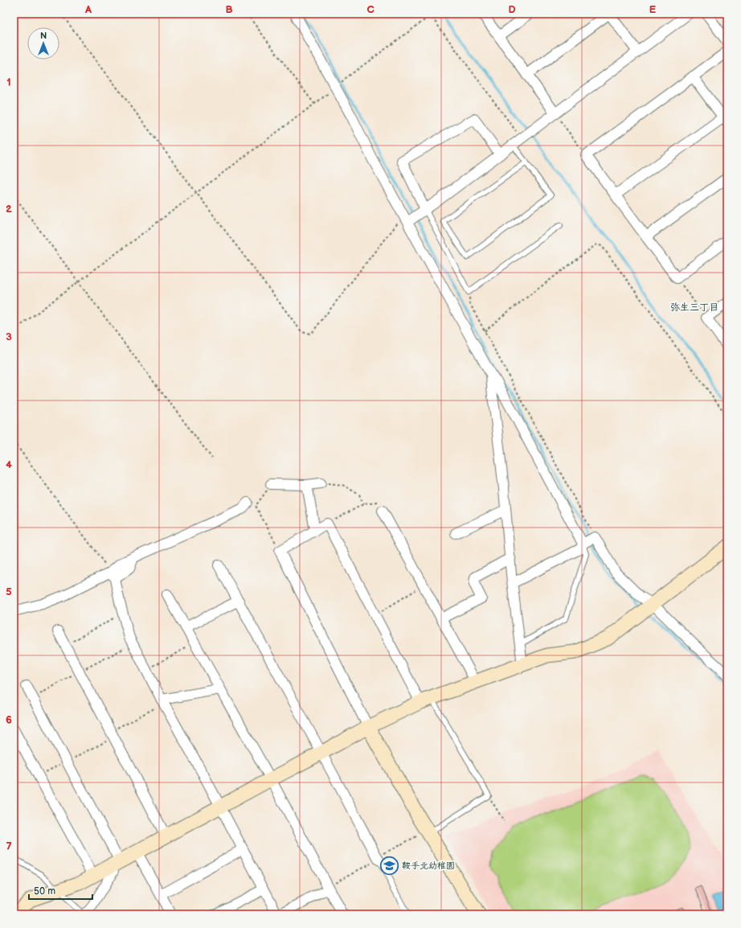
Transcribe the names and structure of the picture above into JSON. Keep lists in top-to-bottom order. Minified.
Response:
{"districts":["弥生三丁目"],"places":{"school or university":["鞍手北幼稚園"]},"scale_bar":"50 m","north":"top","grid":{"columns":["A","B","C","D","E"],"rows":["1","2","3","4","5","6","7"]}}
